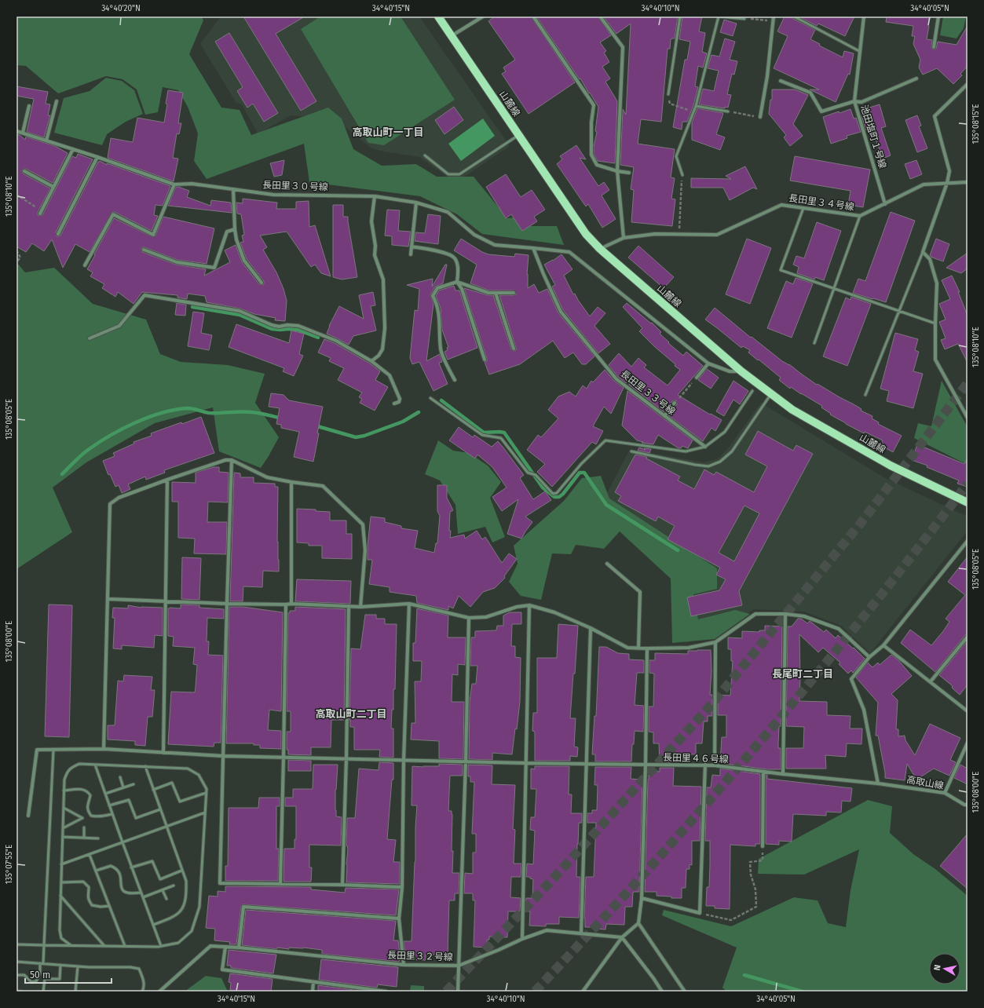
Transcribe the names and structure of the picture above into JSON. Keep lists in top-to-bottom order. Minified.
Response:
{"streets":{"main road":["山麓線"],"street":["池田塩町１号線","長田里３０号線","長田里３４号線","長田里３３号線","長田里４６号線","高取山線","長田里３２号線"]},"crossings":[["山麓線","長田里３４号線"],["池田塩町１号線","長田里３４号線"],["長田里３０号線","長田里３３号線"],["長田里４６号線","高取山線"]],"districts":["高取山町一丁目","長尾町二丁目","高取山町二丁目"],"scale_bar":"50 m","north":"left","coordinates":["34°40'20\"N","34°40'15\"N","34°40'10\"N","34°40'05\"N","135°08'15\"E","135°08'10\"E","135°08'05\"E","135°08'00\"E","135°07'55\"E"]}
